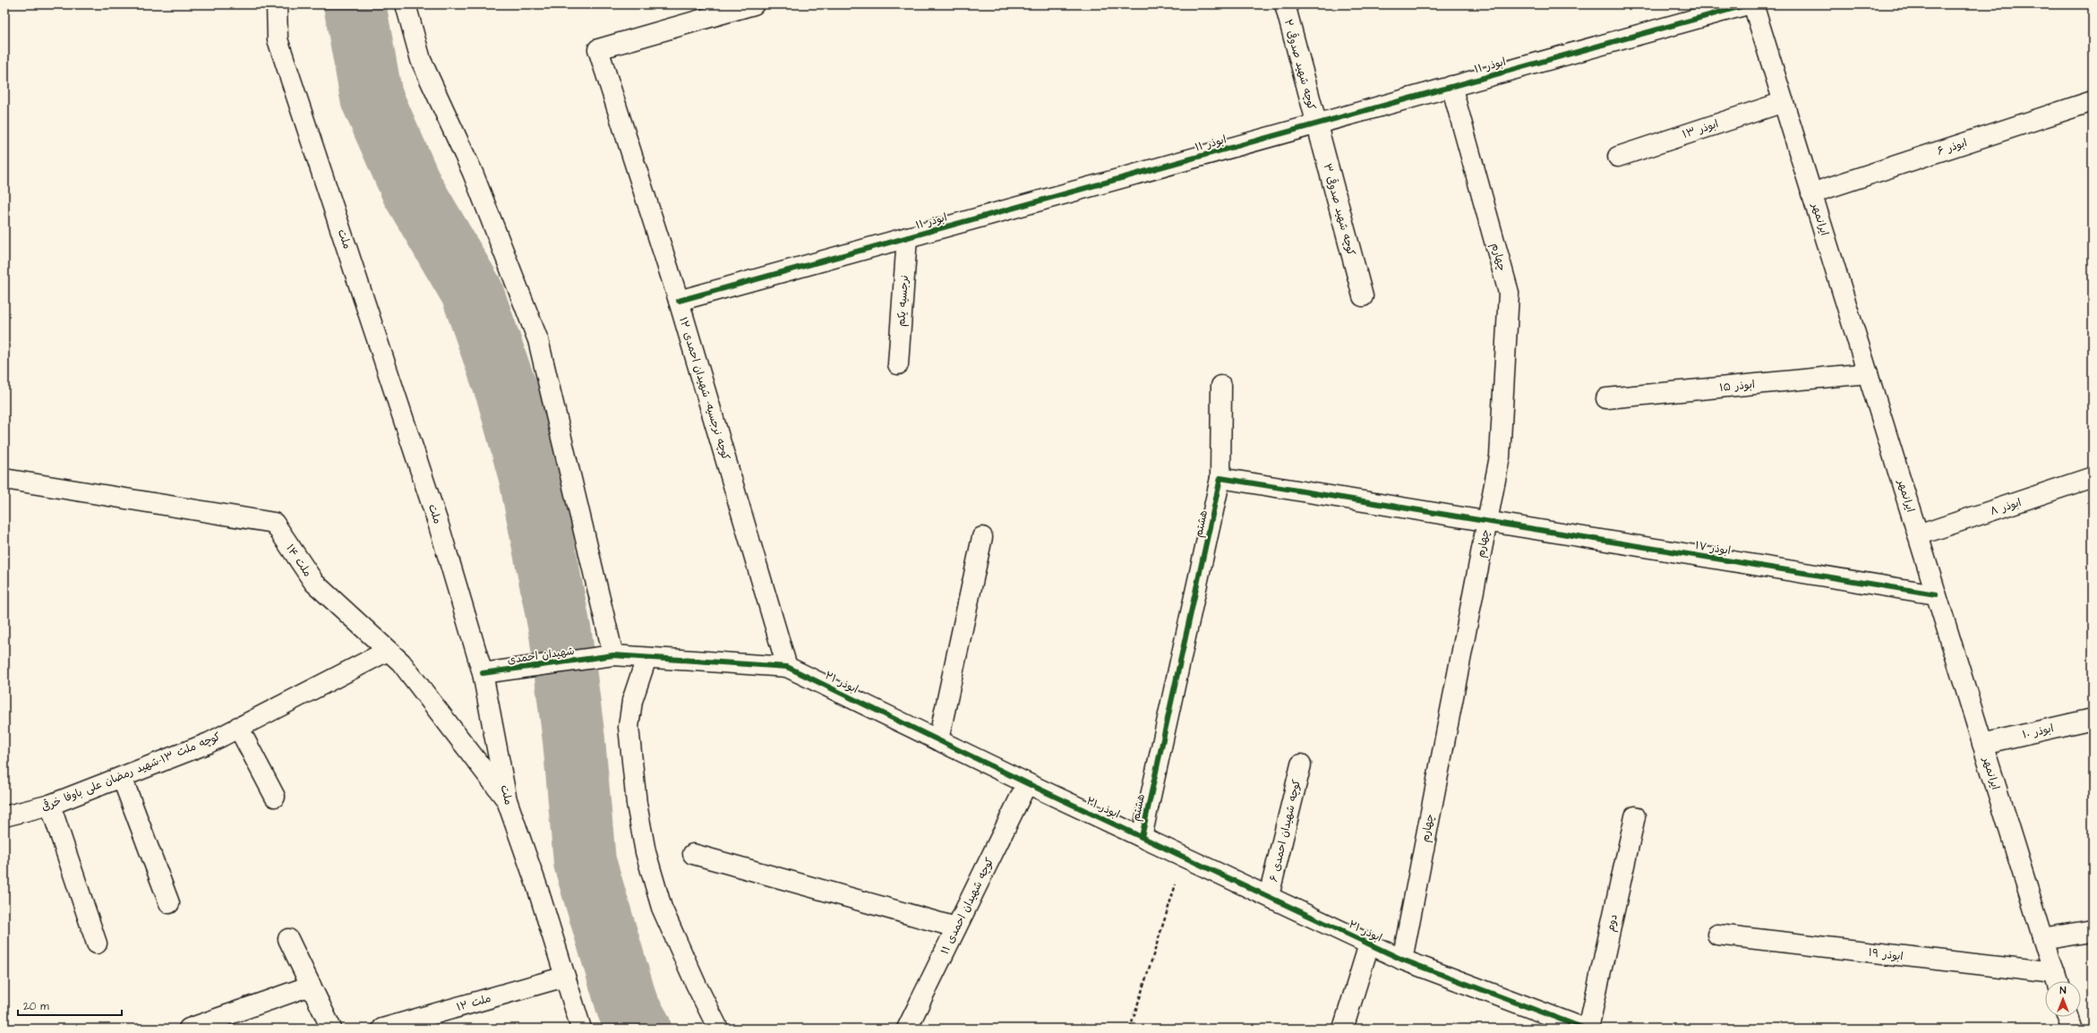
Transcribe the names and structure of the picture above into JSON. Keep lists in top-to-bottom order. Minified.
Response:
{"streets":{"street":["کوچه شهید صدوقی ۲","ابوذر ۱۱","۱۳ ابوذر","ابوذر ۶","کوچه شهید صدوقی ۳","ایرانمهر","ملت","چهارم","نرجسیه یکم","۱۵ ابوذر","کوچه نرجسیه- شهیدان احمدی ۱۲","۸ ابوذر","هشتم","۱۷ ابوذر","۱۴ ملت","شهیدان احمدی","۲۱ ابوذر","ابوذر ۱۰","کوچه ملت ۱۳-شهید رمضان علی باوفا خرقی","کوچه شهیدان احمدی ۶","کوچه شهیدان احمدی ۱۱","دوم","ابوذر ۱۹","۱۲ ملت"]},"crossings":[["کوچه شهید صدوقی ۲","ابوذر ۱۱"],["کوچه شهید صدوقی ۲","کوچه شهید صدوقی ۳"],["ابوذر ۱۱","کوچه شهید صدوقی ۳"],["ابوذر ۱۱","چهارم"],["ابوذر ۱۱","نرجسیه یکم"],["ابوذر ۱۱","کوچه نرجسیه- شهیدان احمدی ۱۲"],["۱۳ ابوذر","ایرانمهر"],["ابوذر ۶","ایرانمهر"],["ایرانمهر","۱۵ ابوذر"],["ایرانمهر","۸ ابوذر"],["ایرانمهر","۱۷ ابوذر"],["ایرانمهر","ابوذر ۱۰"],["ایرانمهر","ابوذر ۱۹"],["ملت","۱۴ ملت"],["ملت","شهیدان احمدی"],["ملت","۱۲ ملت"],["چهارم","۱۷ ابوذر"],["چهارم","۲۱ ابوذر"],["کوچه نرجسیه- شهیدان احمدی ۱۲","۲۱ ابوذر"],["هشتم","۲۱ ابوذر"],["۱۴ ملت","کوچه ملت ۱۳-شهید رمضان علی باوفا خرقی"],["شهیدان احمدی","۲۱ ابوذر"],["۲۱ ابوذر","کوچه شهیدان احمدی ۶"],["۲۱ ابوذر","کوچه شهیدان احمدی ۱۱"]],"scale_bar":"20 m","north":"top"}
